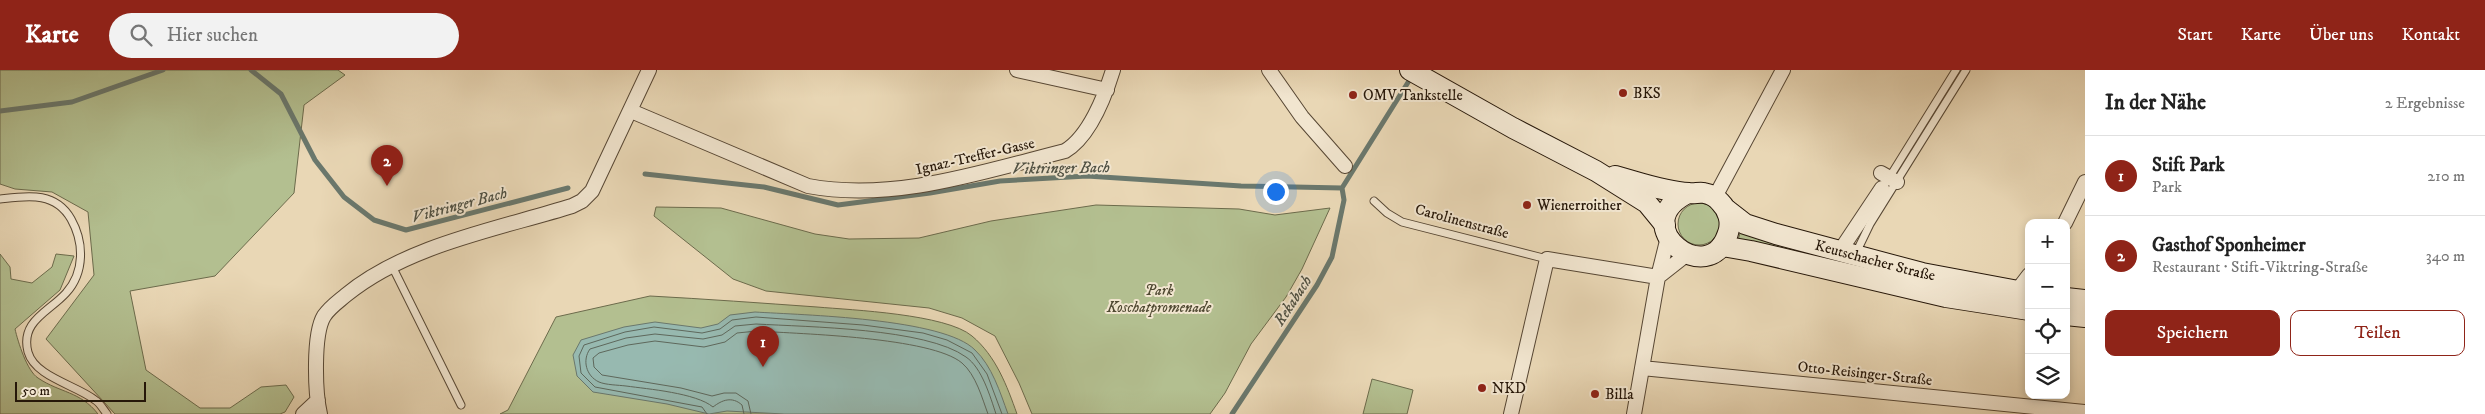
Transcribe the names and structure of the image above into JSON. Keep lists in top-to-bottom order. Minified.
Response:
{"streets":{"main road":["Keutschacher Straße"],"street":["Ignaz-Treffer-Gasse","Carolinenstraße","Otto-Reisinger-Straße"]},"water":["Viktringer Bach","Rekabach"],"parks":["Park Koschatpromenade"],"places":["BKS","OMV Tankstelle","Wienerroither","NKD","Billa"],"scale_bar":"50 m","page":{"header":"Karte","search":"Hier suchen","nav":["Start","Karte","Über uns","Kontakt"],"heading":["In der Nähe","2 Ergebnisse"],"list":[{"mark":"1","name":"Stift Park","note":"Park","value":"210 m"},{"mark":"2","name":"Gasthof Sponheimer","note":"Restaurant · Stift-Viktring-Straße","value":"340 m"}],"pins":["2","1"],"map_buttons":["+","−"],"buttons":["Speichern","Teilen"],"scale":"50 m"}}
